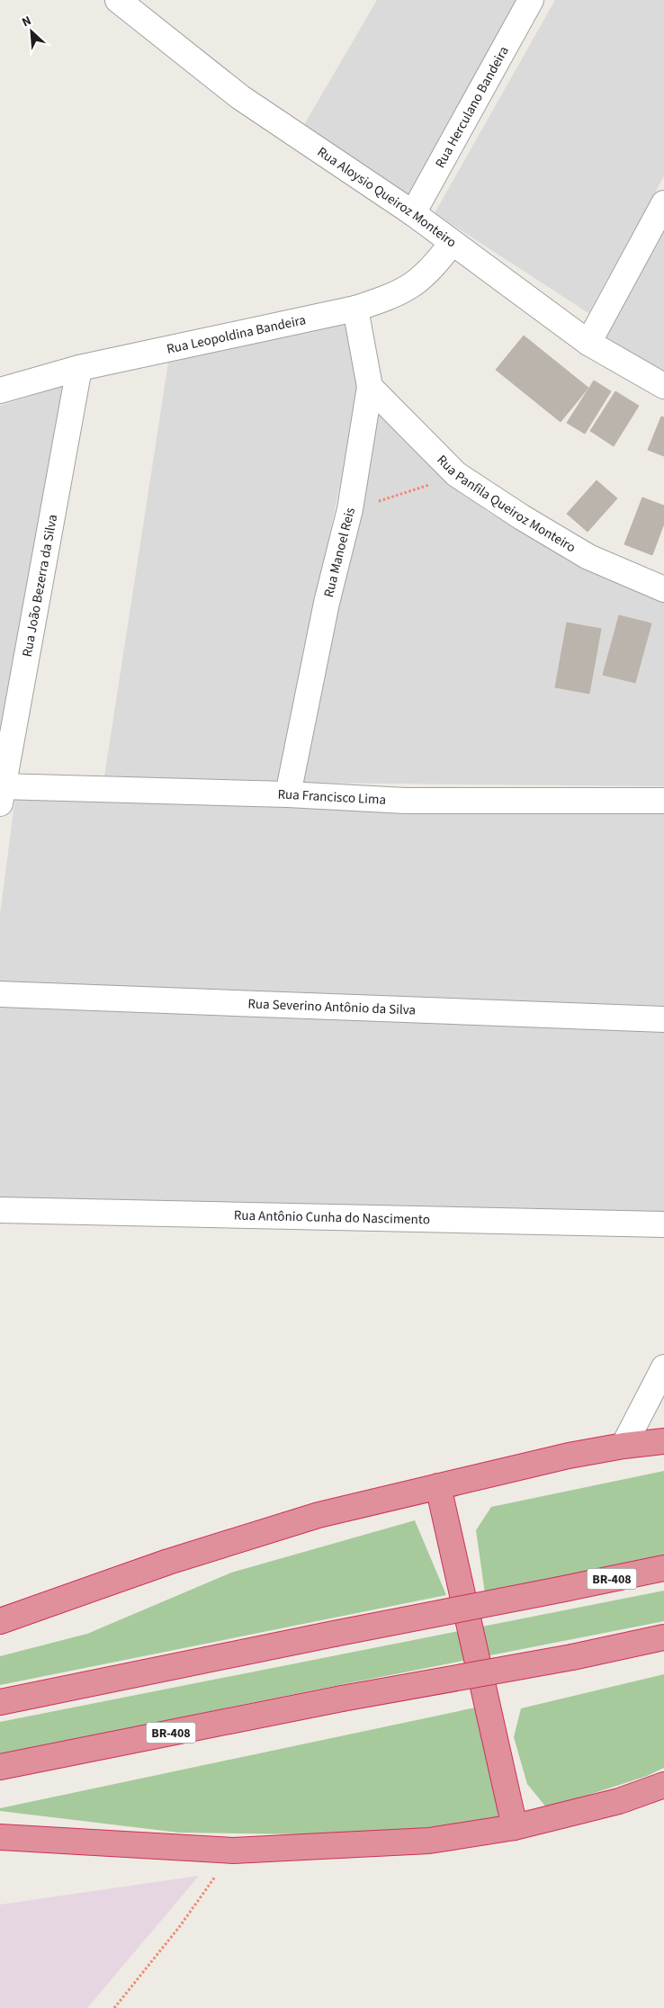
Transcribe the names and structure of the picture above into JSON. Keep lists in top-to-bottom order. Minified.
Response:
{"streets":{"highway":["BR-408"],"street":["Rua Herculano Bandeira","Rua Aloysio Queiroz Monteiro","Rua Leopoldina Bandeira","Rua Panfila Queiroz Monteiro","Rua Manoel Reis","Rua João Bezerra da Silva","Rua Francisco Lima","Rua Severino Antônio da Silva","Rua Antônio Cunha do Nascimento"]},"crossings":[["Rua Herculano Bandeira","Rua Aloysio Queiroz Monteiro"],["Rua Aloysio Queiroz Monteiro","Rua Leopoldina Bandeira"],["Rua Leopoldina Bandeira","Rua Manoel Reis"],["Rua Leopoldina Bandeira","Rua João Bezerra da Silva"],["Rua Panfila Queiroz Monteiro","Rua Manoel Reis"],["Rua Manoel Reis","Rua Francisco Lima"],["Rua João Bezerra da Silva","Rua Francisco Lima"]],"north":"top left"}
